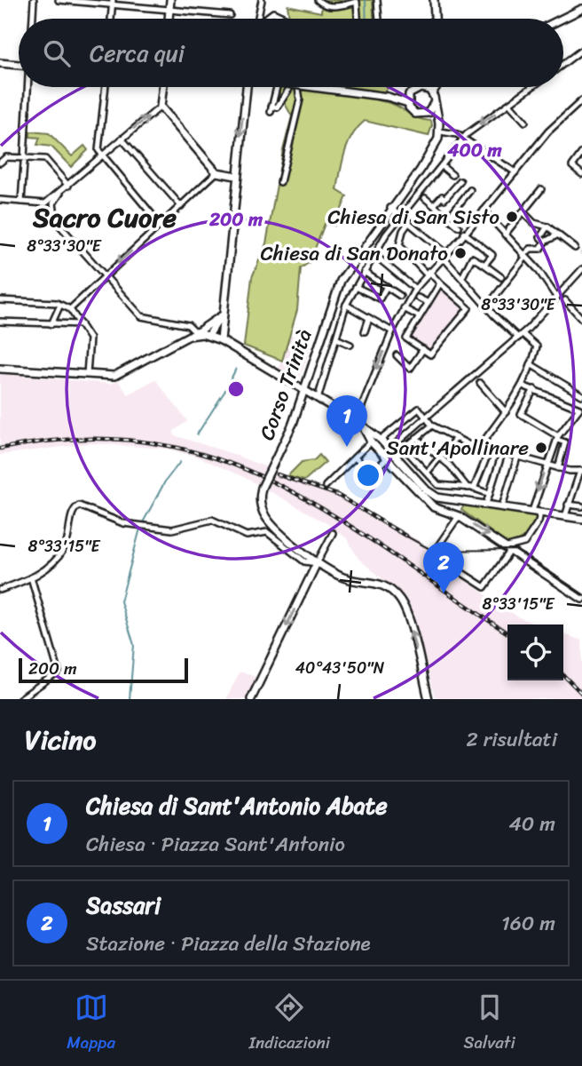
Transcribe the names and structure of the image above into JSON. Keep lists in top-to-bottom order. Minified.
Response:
{"streets":{"main road":["Corso Trinità"]},"districts":["Sacro Cuore"],"places":["Chiesa di San Sisto","Chiesa di San Donato","Sant'Apollinare"],"scale_bar":"200 m","page":{"search":"Cerca qui","pins":["1","2"],"scale":"200 m","heading":["Vicino","2 risultati"],"list":[{"mark":"1","name":"Chiesa di Sant'Antonio Abate","note":"Chiesa · Piazza Sant'Antonio","value":"40 m"},{"mark":"2","name":"Sassari","note":"Stazione · Piazza della Stazione","value":"160 m"}],"nav":["Mappa","Indicazioni","Salvati"]},"coordinates":["8°33'30\"E","8°33'15\"E","40°43'50\"N"],"rings":["400 m","200 m"]}
